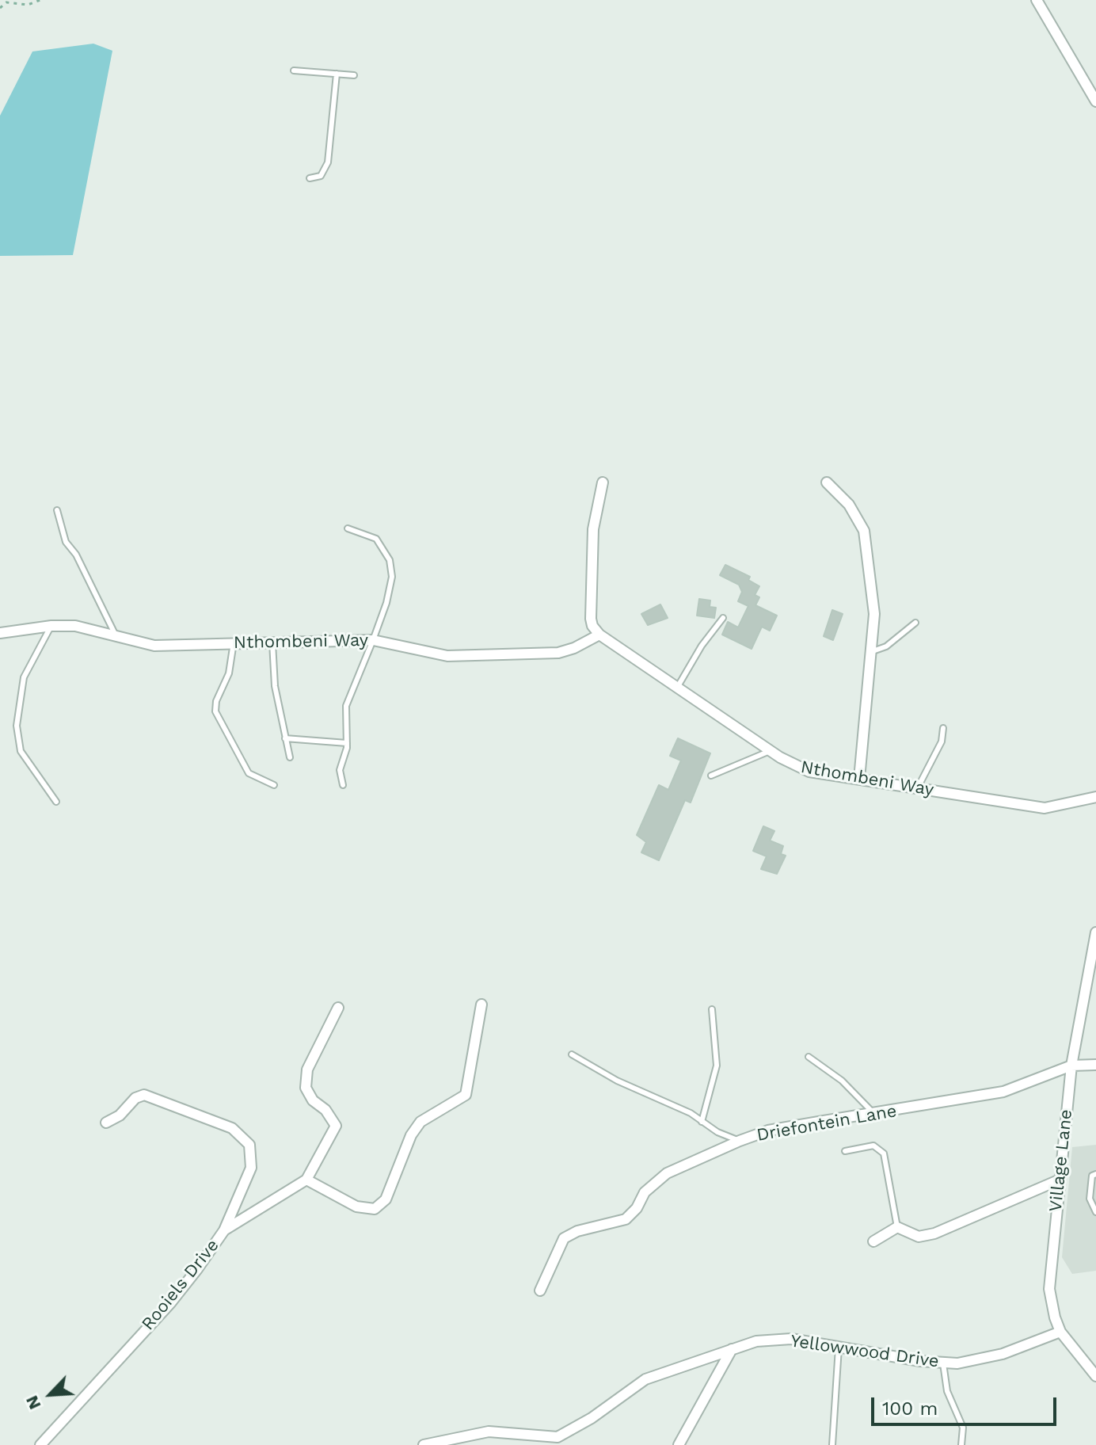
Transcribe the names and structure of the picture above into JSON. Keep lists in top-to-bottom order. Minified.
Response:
{"streets":{"street":["Nthombeni Way","Driefontein Lane","Village Lane","Rooiels Drive","Yellowwood Drive"]},"crossings":[["Driefontein Lane","Village Lane"],["Village Lane","Yellowwood Drive"]],"scale_bar":"100 m","north":"bottom left"}
